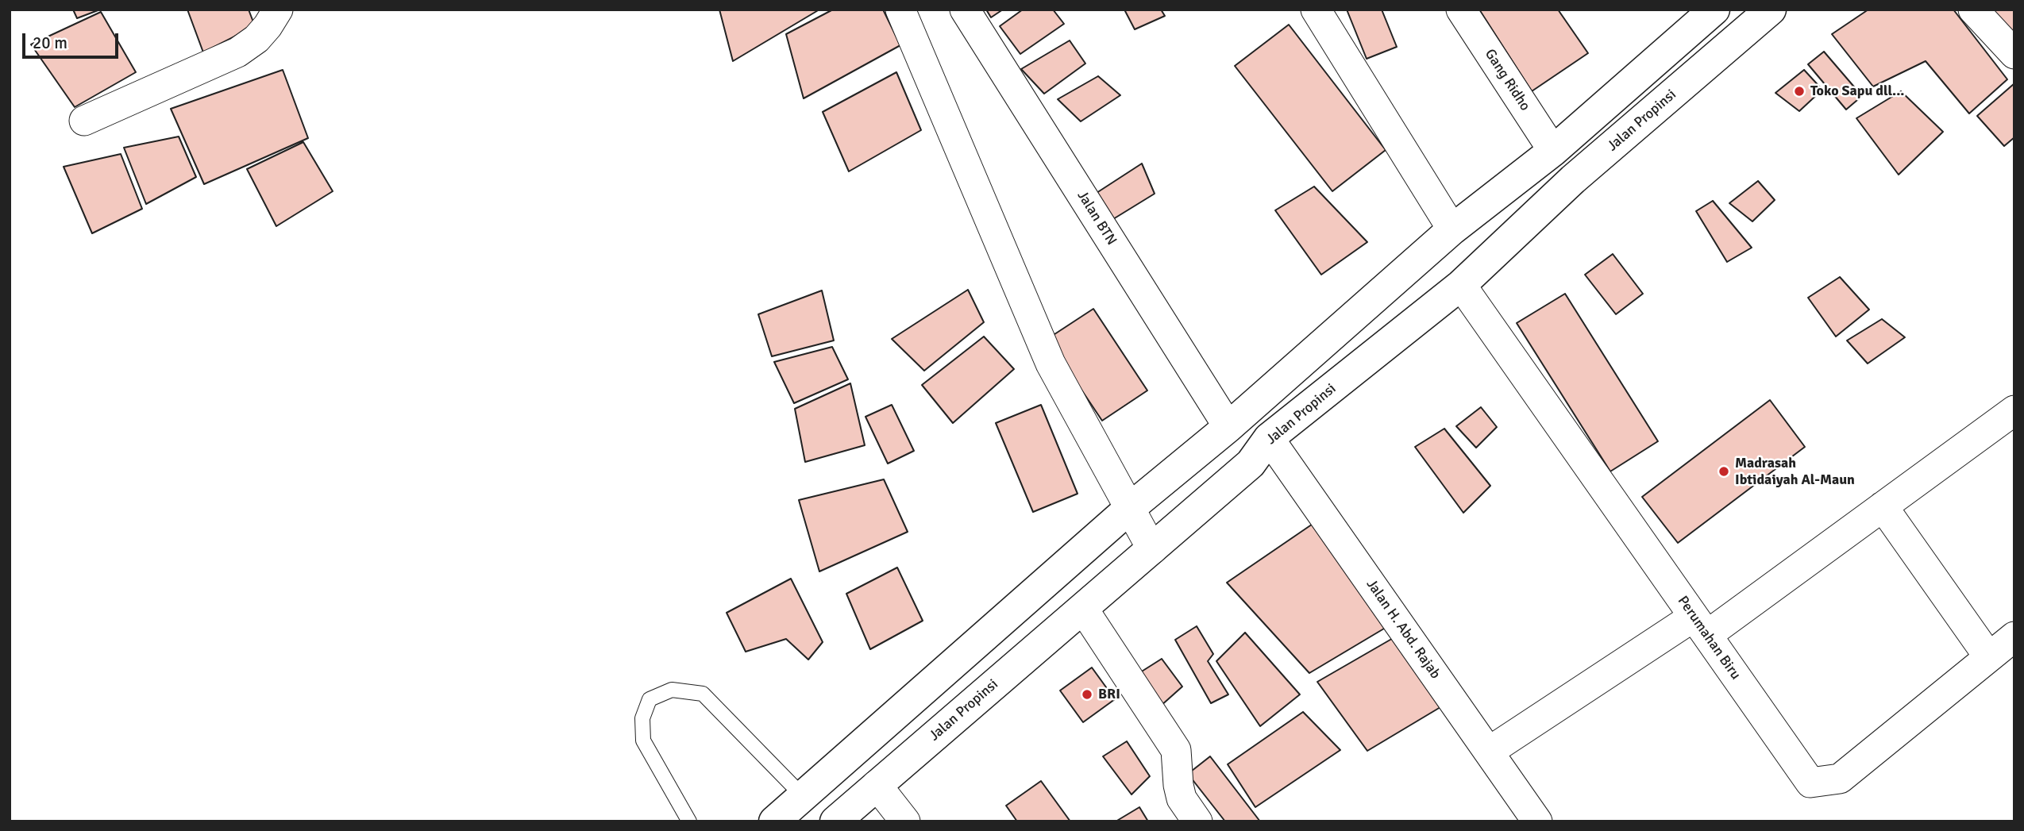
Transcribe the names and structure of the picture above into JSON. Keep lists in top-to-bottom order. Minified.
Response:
{"streets":{"highway":["Jalan Propinsi"],"street":["Gang Ridho","Jalan BTN","Jalan H. Abd. Rajab","Perumahan Biru"]},"crossings":[["Jalan Propinsi","Jalan H. Abd. Rajab"],["Jalan Propinsi","Perumahan Biru"]],"places":["Toko Sapu dll...","Madrasah Ibtidaiyah Al-Maun","BRI"],"scale_bar":"20 m"}
